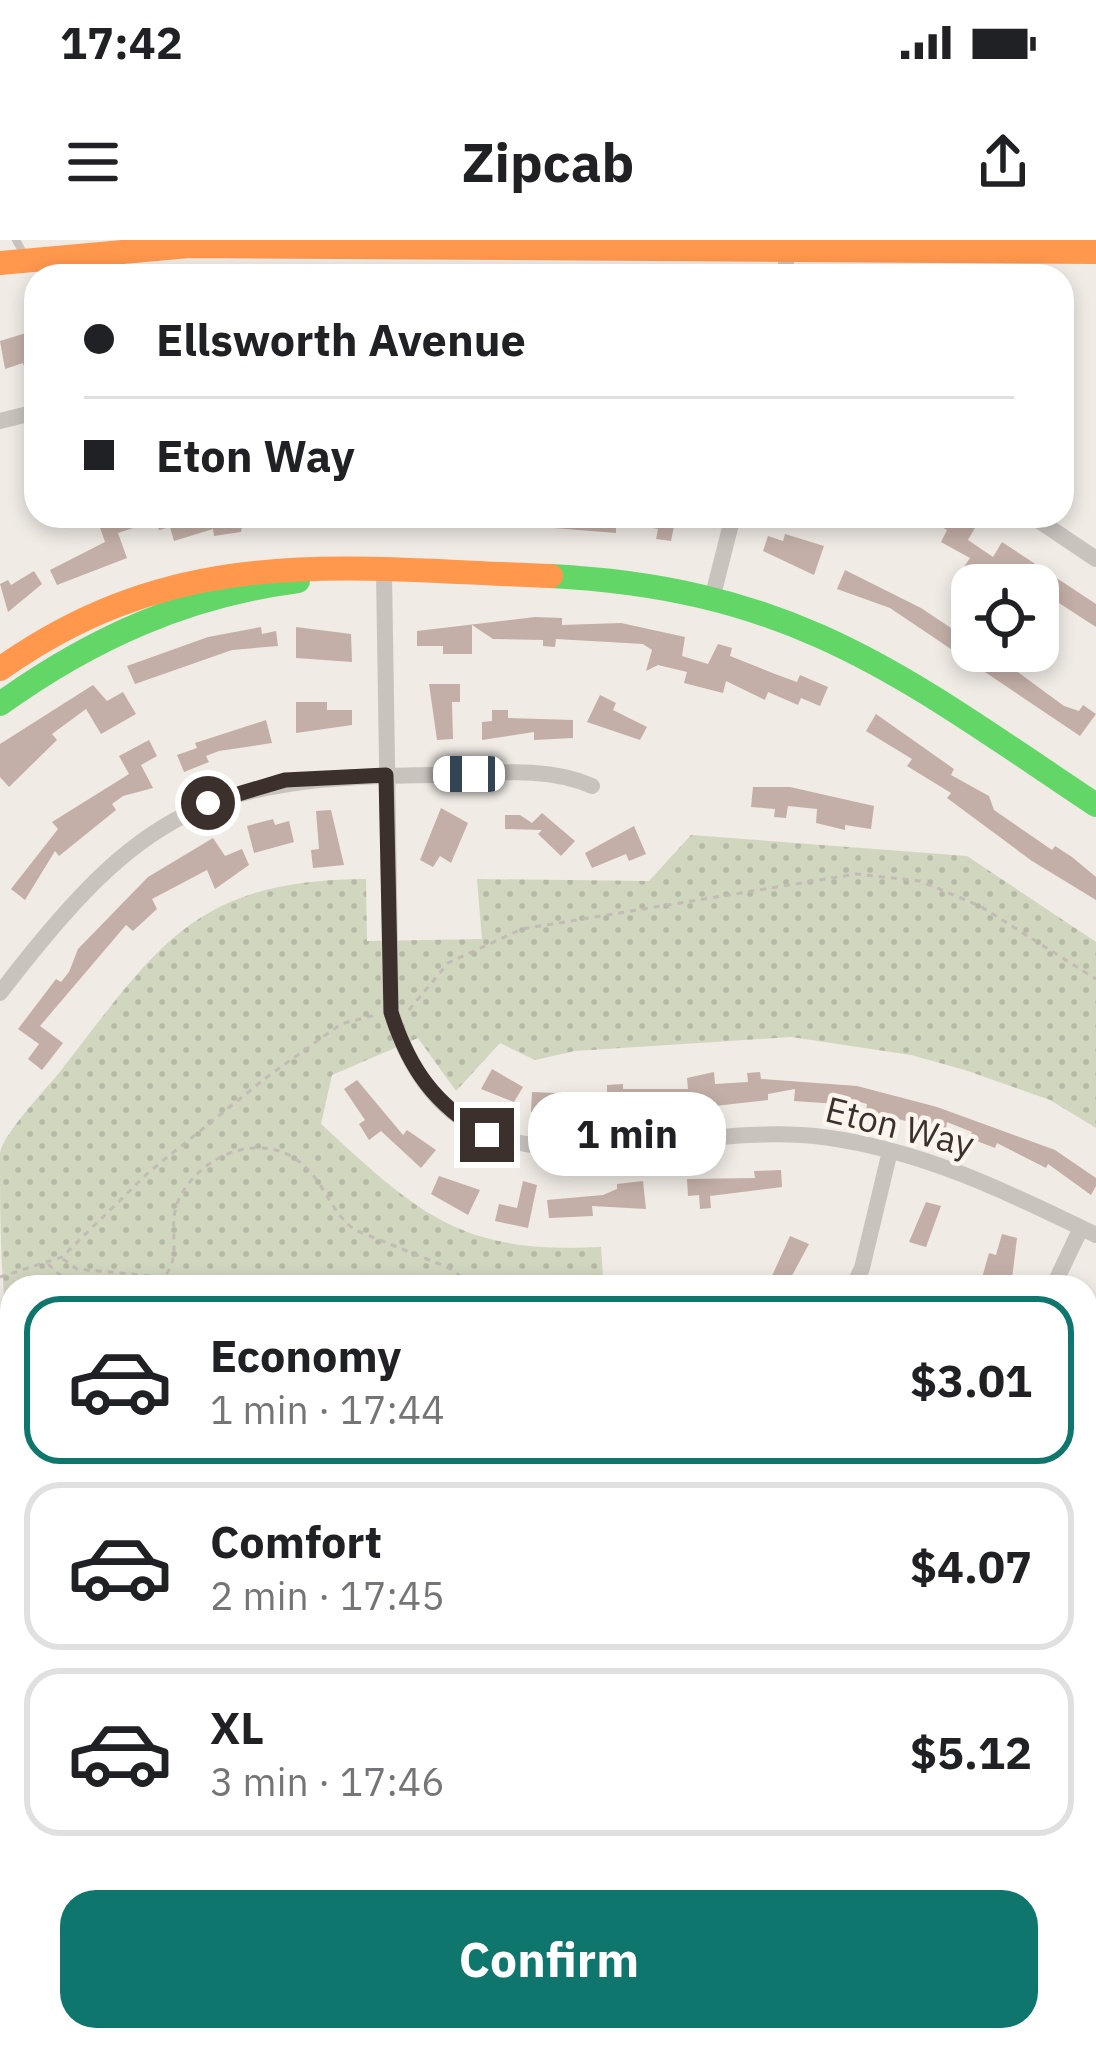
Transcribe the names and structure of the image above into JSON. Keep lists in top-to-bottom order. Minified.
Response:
{"streets":{"street":["Eton Way"]},"page":{"status":"17:42","header":"Zipcab","banner":["Ellsworth Avenue","Eton Way"],"bubble":"1 min","list":[{"name":"Economy","note":"1 min · 17:44","value":"$3.01"},{"name":"Comfort","note":"2 min · 17:45","value":"$4.07"},{"name":"XL","note":"3 min · 17:46","value":"$5.12"}],"buttons":"Confirm"}}
